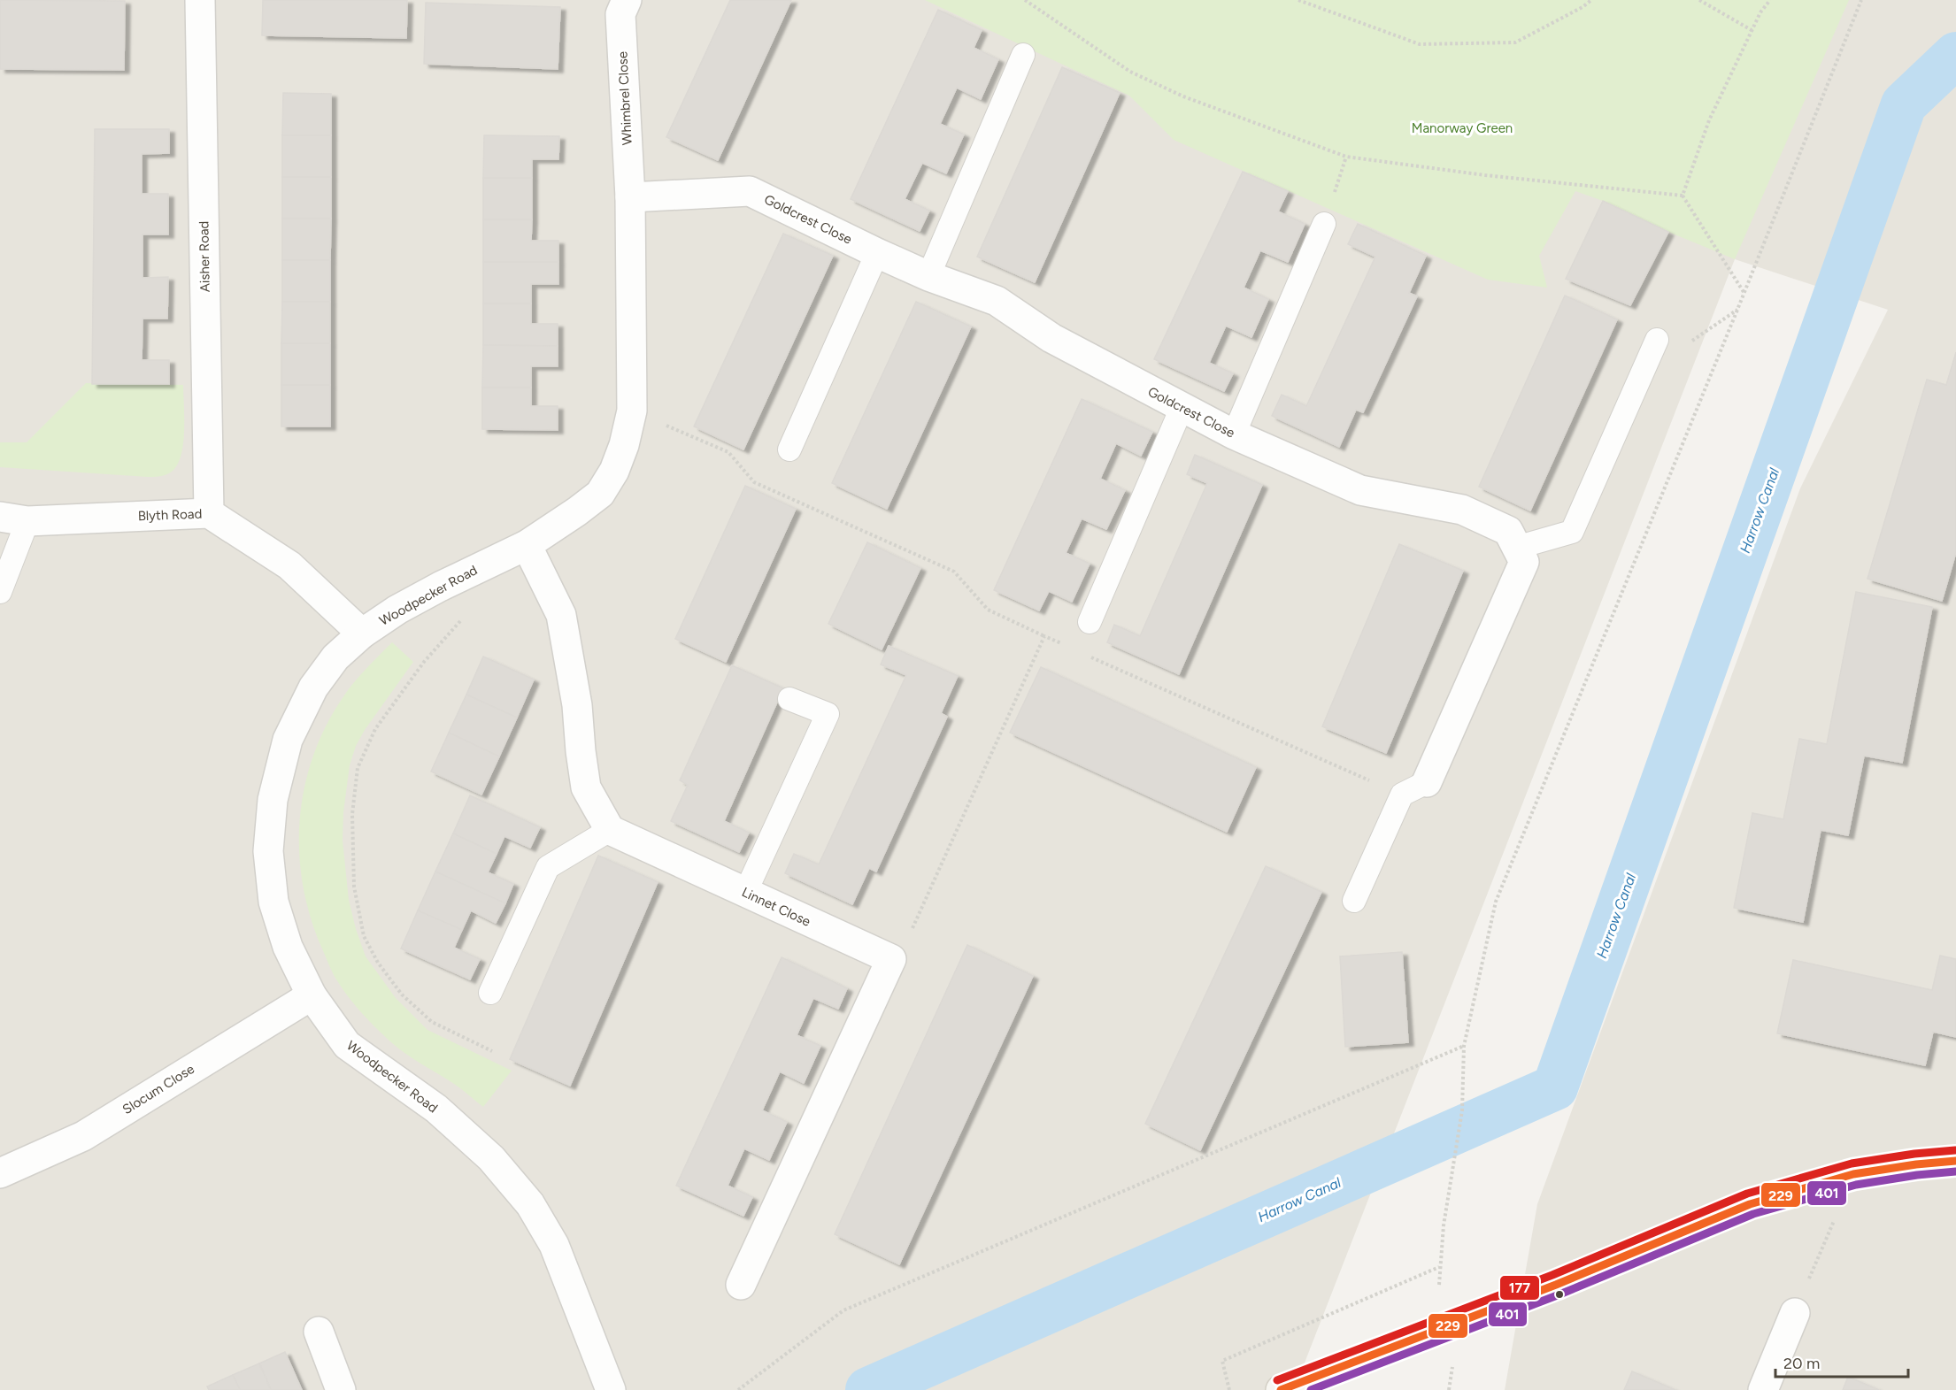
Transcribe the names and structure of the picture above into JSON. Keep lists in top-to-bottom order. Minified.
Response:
{"streets":{"street":["Whimbrel Close","Goldcrest Close","Aisher Road","Blyth Road","Woodpecker Road","Linnet Close","Slocum Close"]},"crossings":[["Whimbrel Close","Goldcrest Close"],["Whimbrel Close","Woodpecker Road"],["Goldcrest Close","Woodpecker Road"],["Aisher Road","Blyth Road"],["Blyth Road","Woodpecker Road"],["Woodpecker Road","Slocum Close"]],"water":["Harrow Canal"],"parks":["Manorway Green"],"lines":["transit line 177","transit line 229","transit line 401"],"scale_bar":"20 m"}
